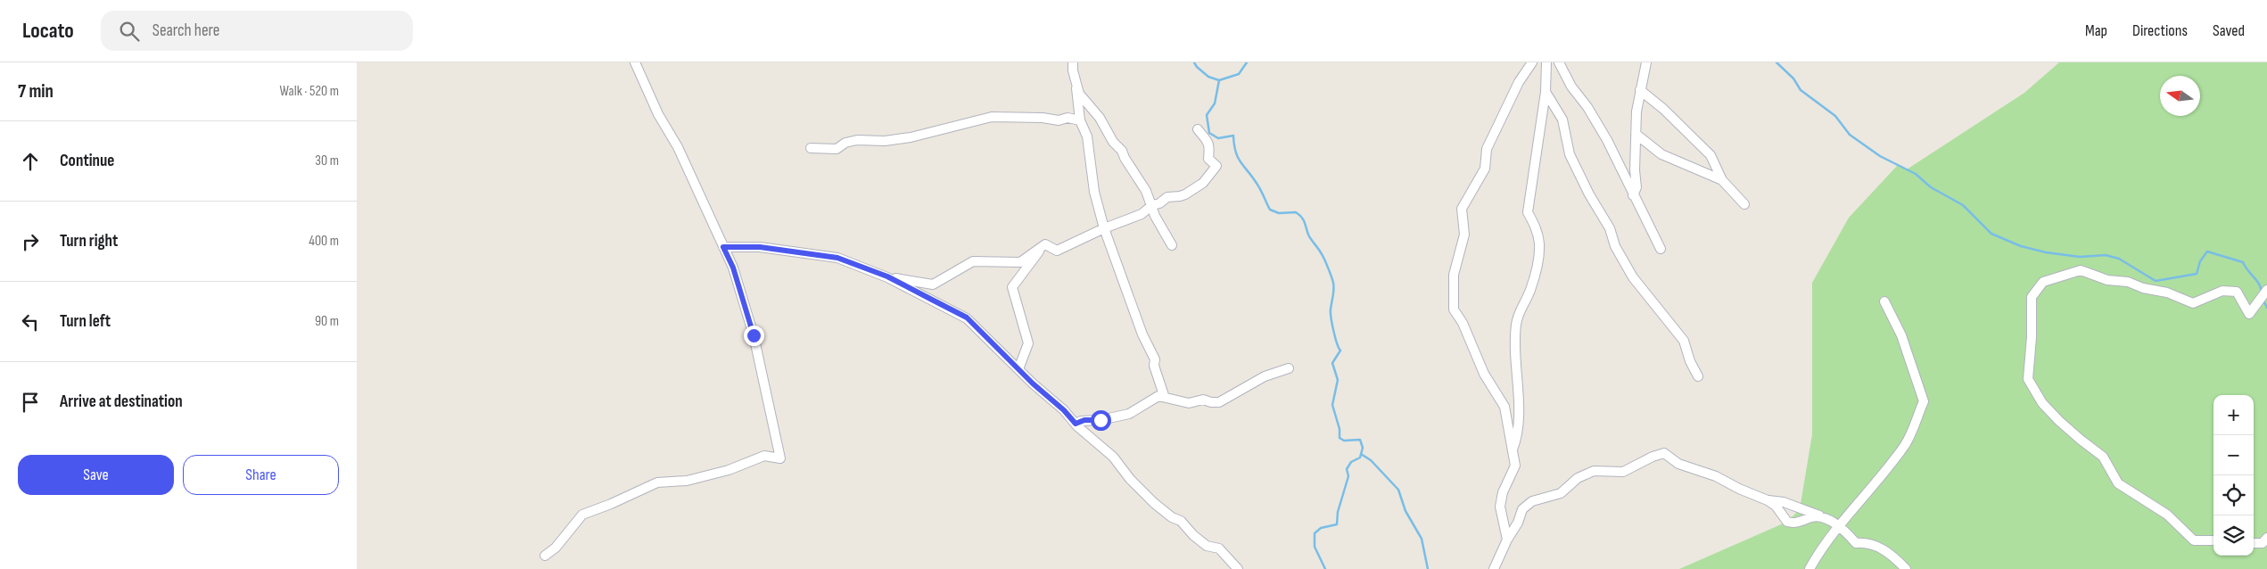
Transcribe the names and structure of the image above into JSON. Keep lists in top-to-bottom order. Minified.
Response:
{"north":"left","page":{"header":"Locato","search":"Search here","nav":["Map","Directions","Saved"],"heading":["7 min","Walk · 520 m"],"list":[["Continue","30 m"],["Turn right","400 m"],["Turn left","90 m"],"Arrive at destination"],"map_buttons":["+","−"],"buttons":["Save","Share"]}}
